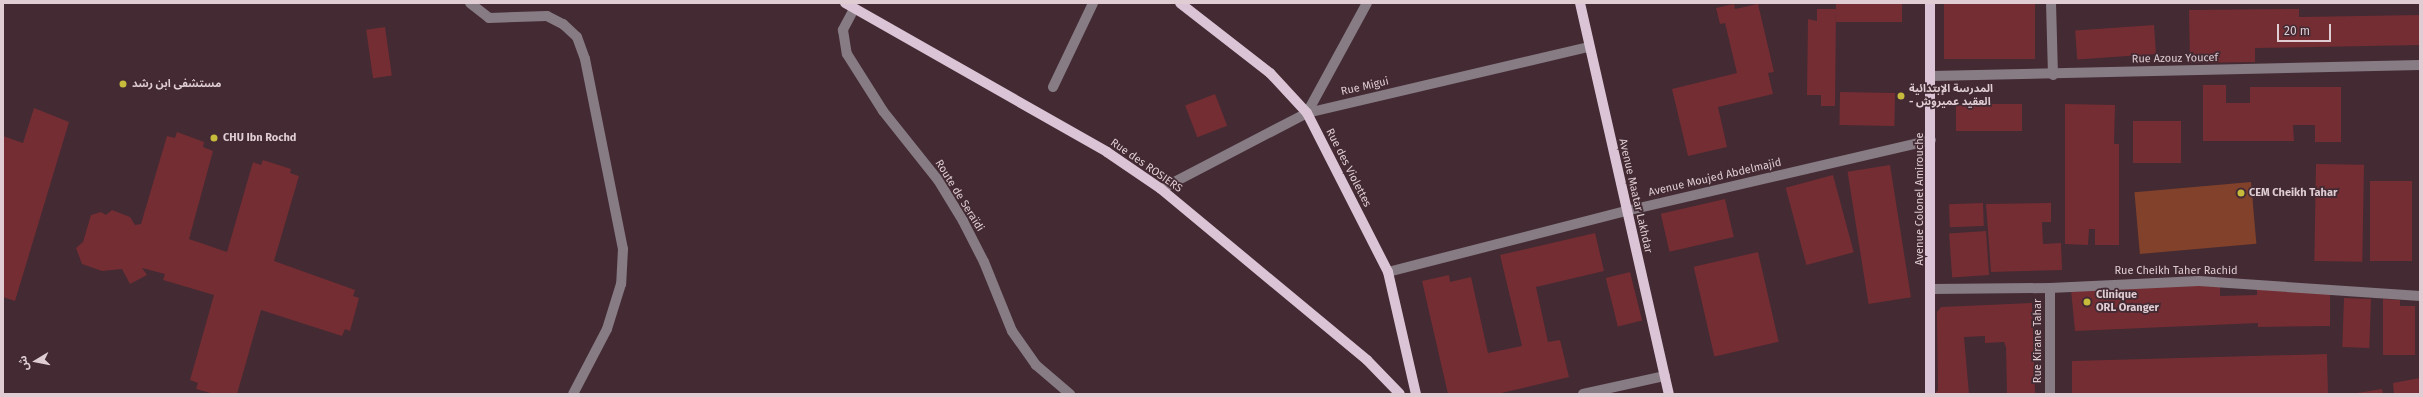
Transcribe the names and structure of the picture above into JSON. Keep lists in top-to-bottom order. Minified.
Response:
{"streets":{"main road":["Rue des ROSIERS","Rue des Violettes","Avenue Maatar Lakhdar","Avenue Colonel Amirouche"],"street":["Rue Azouz Youcef","Rue Migui","Avenue Moujed Abdelmajid","Route de Seraïdi","Rue Cheikh Taher Rachid","Rue Kirane Tahar"]},"crossings":[["Rue Azouz Youcef","Avenue Colonel Amirouche"],["Rue Migui","Rue des ROSIERS"],["Rue Migui","Rue des Violettes"],["Rue Migui","Avenue Maatar Lakhdar"],["Rue des ROSIERS","Route de Seraïdi"],["Rue des Violettes","Avenue Moujed Abdelmajid"],["Avenue Moujed Abdelmajid","Avenue Maatar Lakhdar"],["Avenue Moujed Abdelmajid","Avenue Colonel Amirouche"],["Avenue Colonel Amirouche","Rue Cheikh Taher Rachid"],["Rue Cheikh Taher Rachid","Rue Kirane Tahar"]],"places":["مستشفى ابن رشد","المدرسة الإبتدائية - العقيد عميروش","CHU Ibn Rochd","CEM Cheikh Tahar","Clinique ORL Oranger"],"scale_bar":"20 m","north":"left"}
